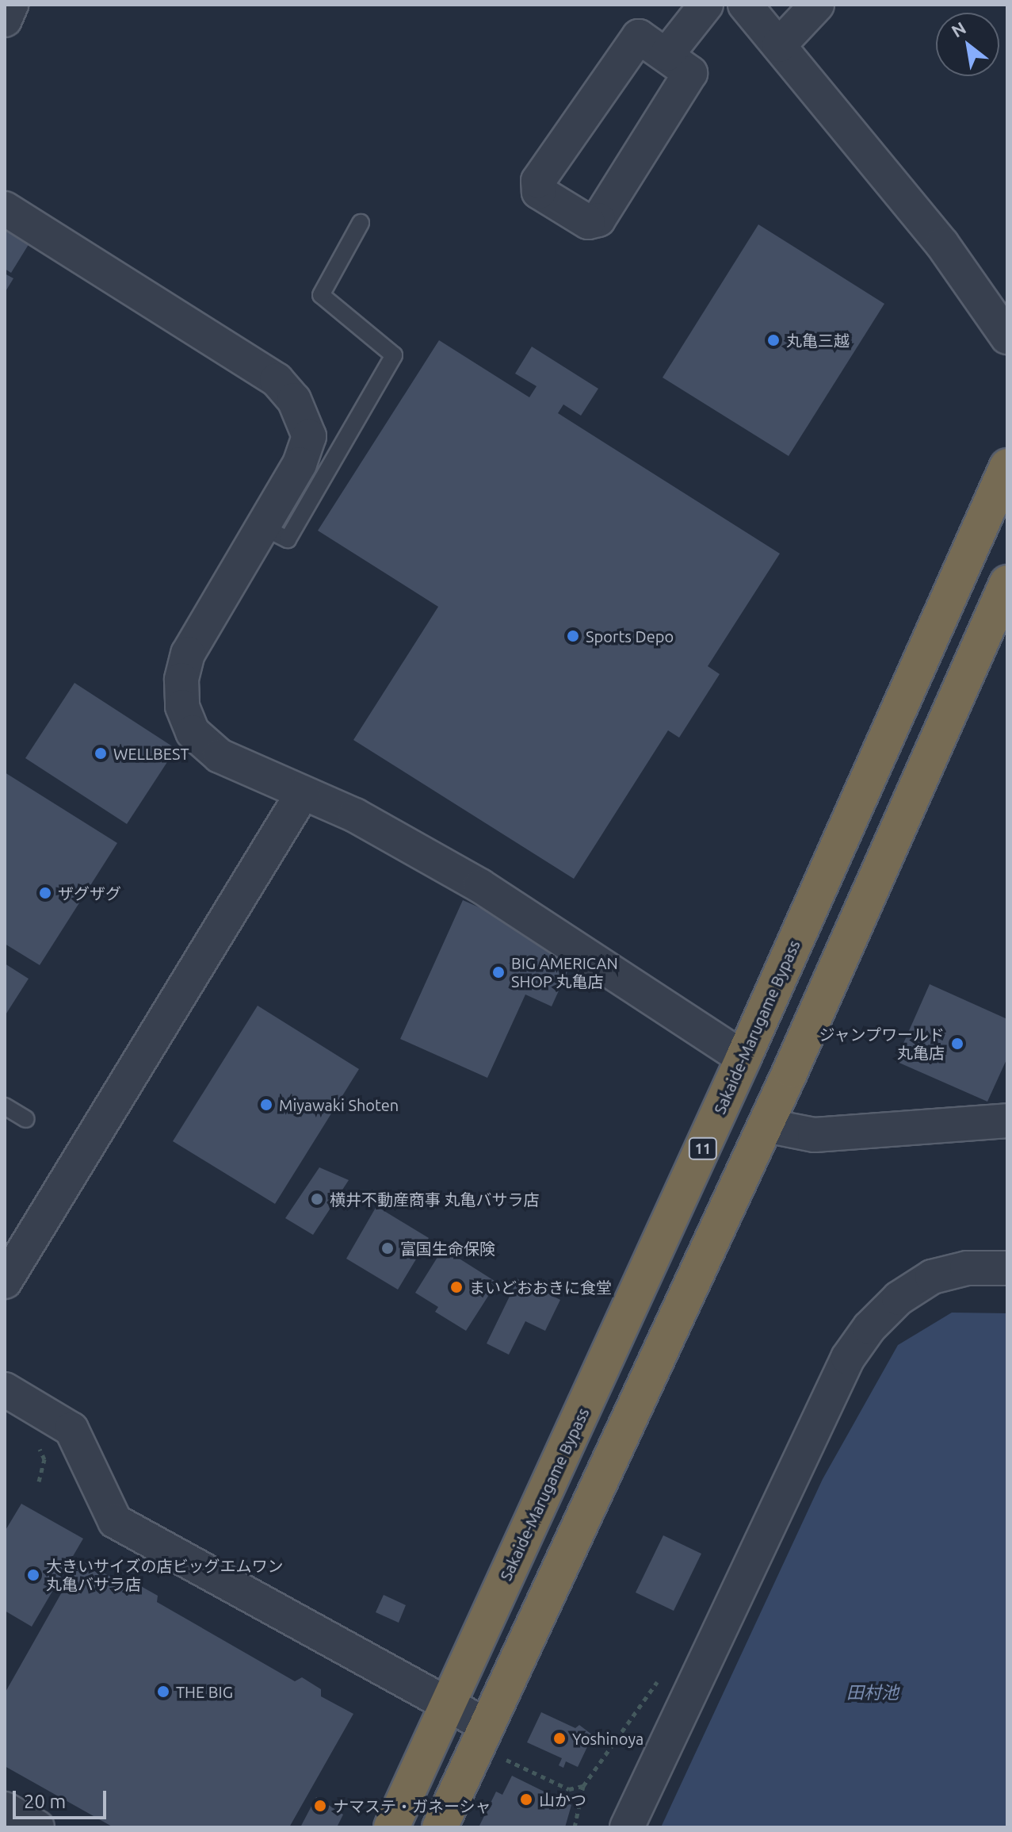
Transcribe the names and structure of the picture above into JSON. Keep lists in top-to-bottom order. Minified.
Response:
{"streets":{"highway":["Sakaide-Marugame Bypass","11"]},"water":["田村池"],"places":["丸亀三越","Sports Depo","WELLBEST","ザグザグ","BIG AMERICAN SHOP 丸亀店","ジャンプワールド 丸亀店","Miyawaki Shoten","横井不動産商事 丸亀バサラ店","富国生命保険","まいどおおきに食堂","大きいサイズの店ビッグエムワン 丸亀バサラ店","THE BIG","Yoshinoya","山かつ","ナマステ・ガネーシャ"],"scale_bar":"20 m","north":"top left"}
